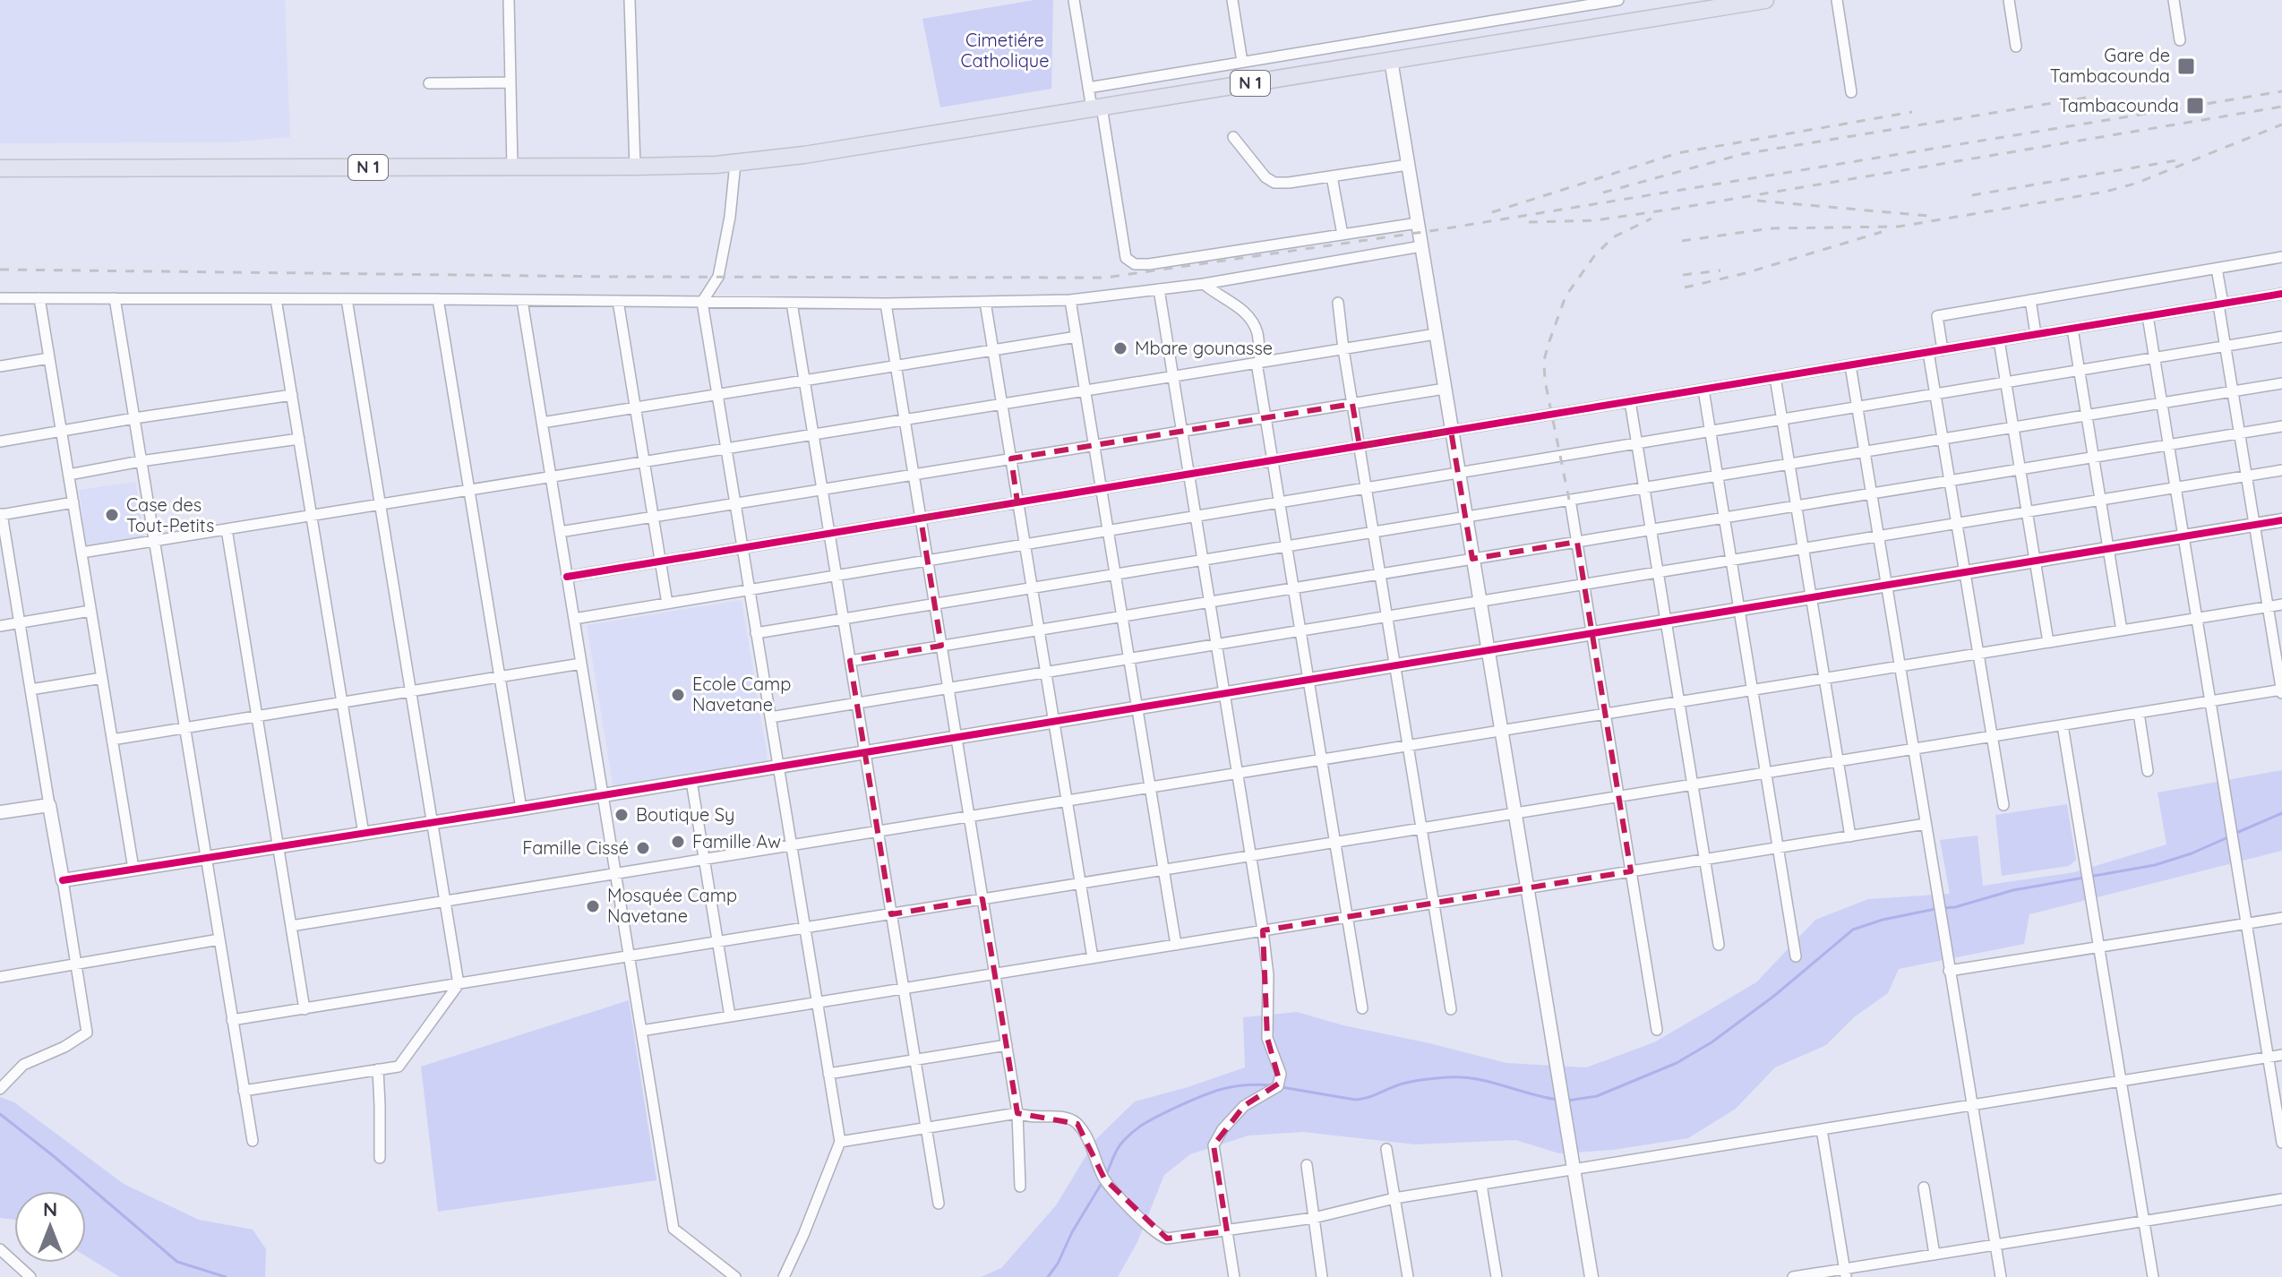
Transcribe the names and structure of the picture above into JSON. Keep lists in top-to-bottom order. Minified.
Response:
{"streets":{"highway":["N 1"]},"parks":["Cimetiére Catholique"],"places":{"transit":["Gare de Tambacounda","Tambacounda"],"other":["Mbare gounasse","Case des Tout-Petits","Ecole Camp Navetane","Boutique Sy","Famille Aw","Famille Cissé","Mosquée Camp Navetane"]},"north":"top"}
